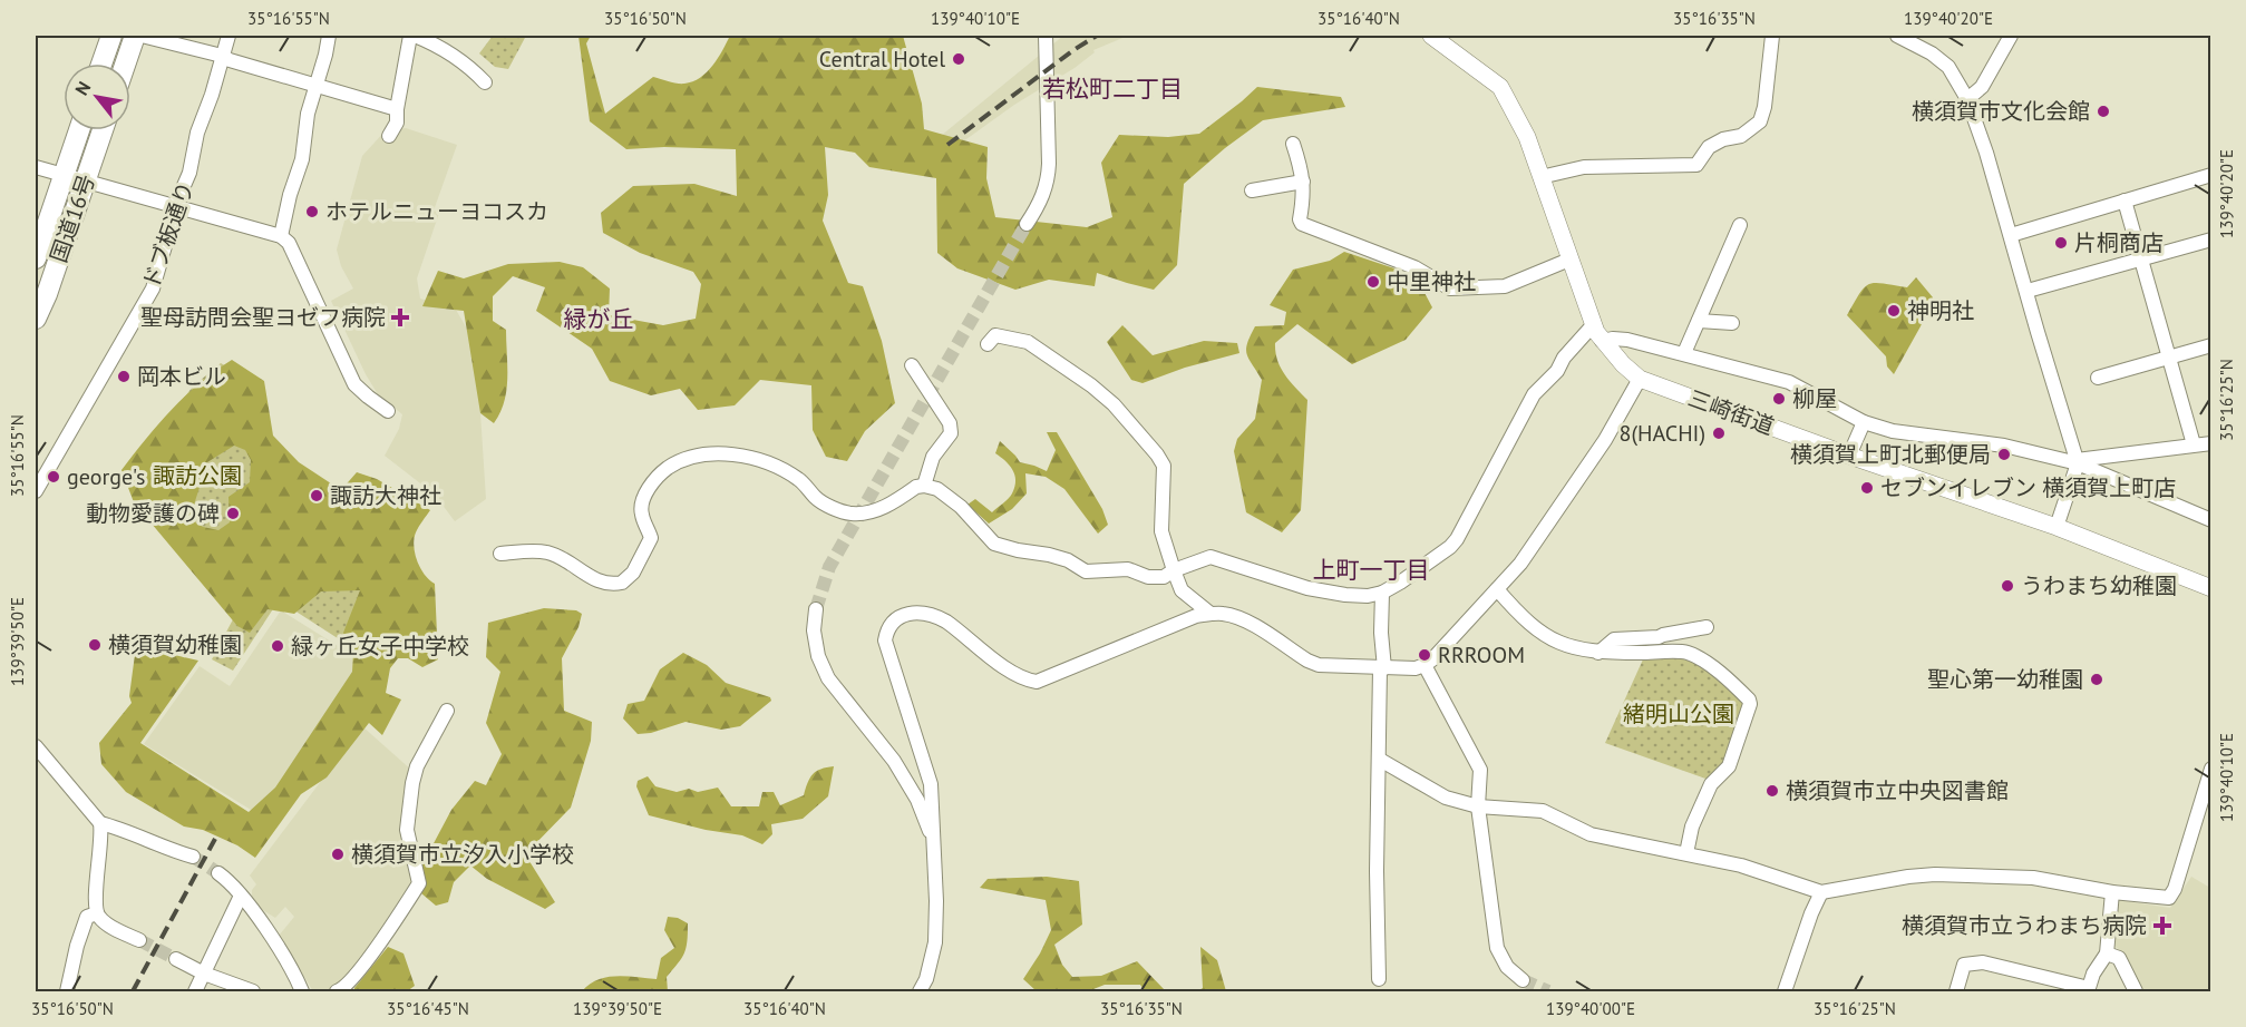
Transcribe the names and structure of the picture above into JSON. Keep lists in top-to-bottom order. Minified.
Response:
{"streets":{"highway":["国道16号"],"main road":["三崎街道"],"street":["ドブ板通り"]},"districts":["若松町二丁目","緑が丘","上町一丁目"],"parks":["諏訪公園","緒明山公園"],"places":{"other":["Central Hotel","横須賀市文化会館","ホテルニューヨコスカ","片桐商店","中里神社","神明社","岡本ビル","柳屋","8(HACHI)","横須賀上町北郵便局","george's","セブンイレブン 横須賀上町店","諏訪大神社","動物愛護の碑","うわまち幼稚園","横須賀幼稚園","緑ヶ丘女子中学校","RRROOM","聖心第一幼稚園","横須賀市立中央図書館","横須賀市立汐入小学校"],"health":["聖母訪問会聖ヨゼフ病院","横須賀市立うわまち病院"]},"north":"top left","coordinates":["35°16'55\"N","35°16'50\"N","139°40'10\"E","35°16'40\"N","35°16'35\"N","139°40'20\"E","35°16'25\"N","139°39'50\"E","35°16'45\"N","139°40'00\"E"]}
